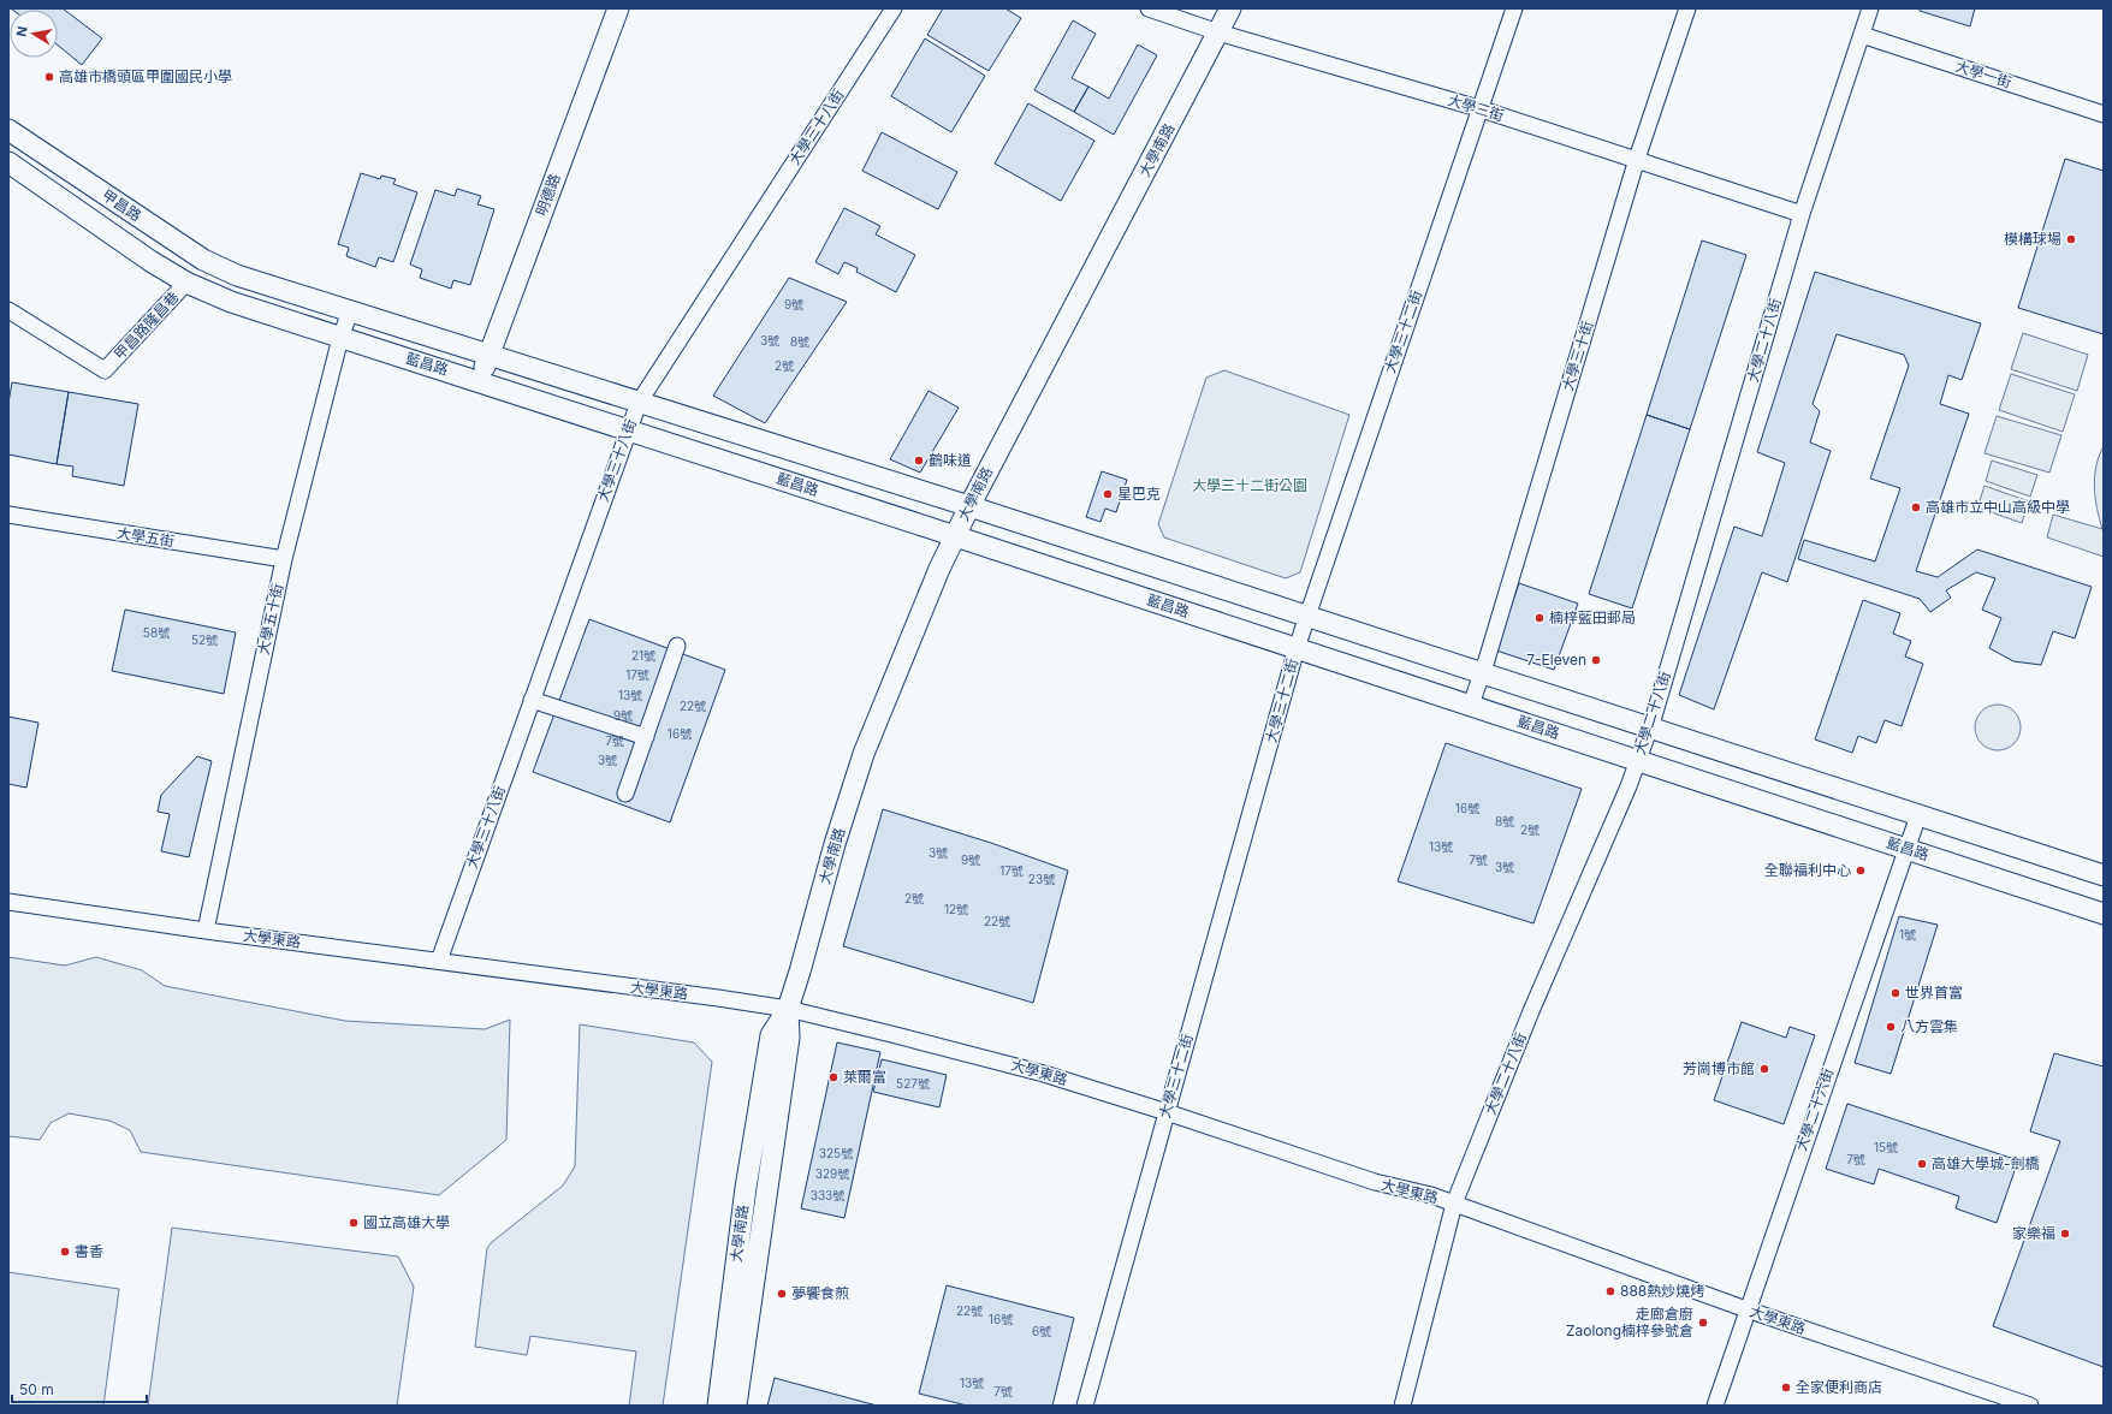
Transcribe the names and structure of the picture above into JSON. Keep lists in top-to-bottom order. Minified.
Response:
{"streets":{"street":["大學一街","大學三街","大學三十八街","大學南路","明德路","甲昌路","甲昌路隆昌巷","大學三十二街","大學二十八街","大學三十街","藍昌路","大學五街","大學五十街","大學東路","大學二十六街"]},"crossings":[["大學一街","大學二十八街"],["大學三街","大學南路"],["大學三街","大學三十二街"],["大學三街","大學二十八街"],["大學三街","大學三十街"],["大學三十八街","藍昌路"],["大學三十八街","大學東路"],["大學南路","藍昌路"],["大學南路","大學東路"],["明德路","藍昌路"],["甲昌路","甲昌路隆昌巷"],["甲昌路","藍昌路"],["大學三十二街","藍昌路"],["大學三十二街","大學東路"],["大學二十八街","藍昌路"],["大學二十八街","大學東路"],["大學三十街","藍昌路"],["藍昌路","大學五十街"],["藍昌路","大學二十六街"],["大學五街","大學五十街"],["大學五十街","大學東路"],["大學東路","大學二十六街"]],"parks":["大學三十二街公園"],"places":["高雄市橋頭區甲圍國民小學","模構球場","鶴味道","星巴克","高雄市立中山高級中學","楠梓藍田郵局","7-Eleven","全聯福利中心","世界首富","八方雲集","芳崗博市館","萊爾富","高雄大學城-劍橋","國立高雄大學","家樂福","書香","888熱炒燒烤","夢饗食煎","走廊倉廚 Zaolong楠梓參號倉","全家便利商店"],"house_numbers":["9號","3號","8號","2號","58號","52號","21號","17號","13號","22號","9號","16號","7號","3號","16號","8號","2號","13號","3號","9號","7號","3號","17號","23號","2號","12號","22號","1號","527號","15號","325號","7號","329號","333號","22號","16號","6號","13號","7號"],"scale_bar":"50 m","north":"left"}
